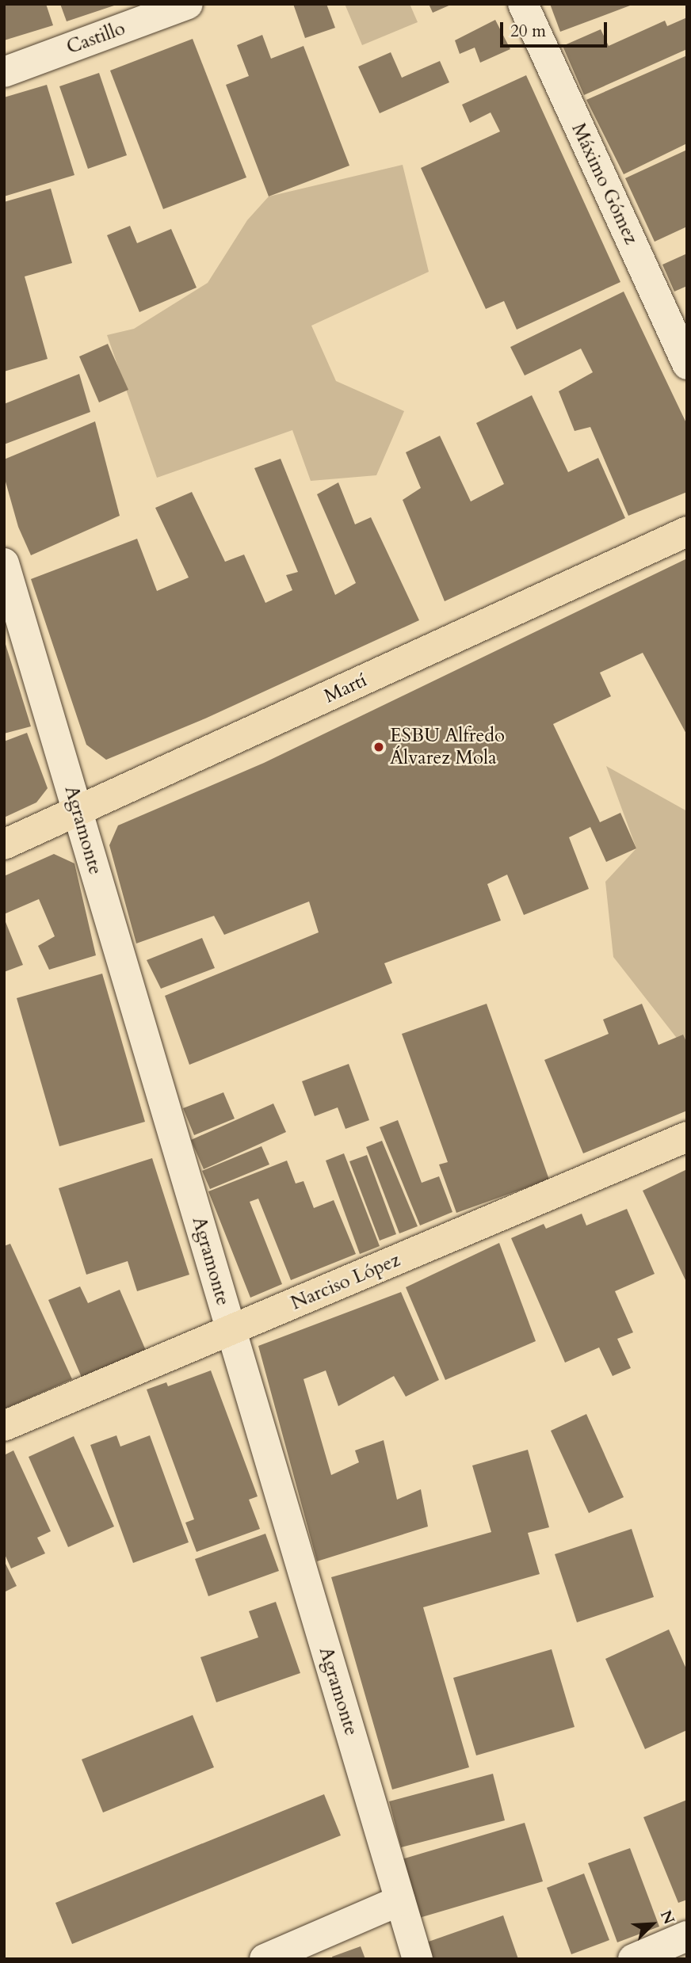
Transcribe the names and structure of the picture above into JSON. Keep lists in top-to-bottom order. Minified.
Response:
{"streets":{"main road":["Martí","Narciso López"],"street":["Castillo","Máximo Gómez","Agramonte"]},"crossings":[["Martí","Agramonte"],["Agramonte","Narciso López"]],"places":["ESBU Alfredo Álvarez Mola"],"scale_bar":"20 m","north":"top right"}
